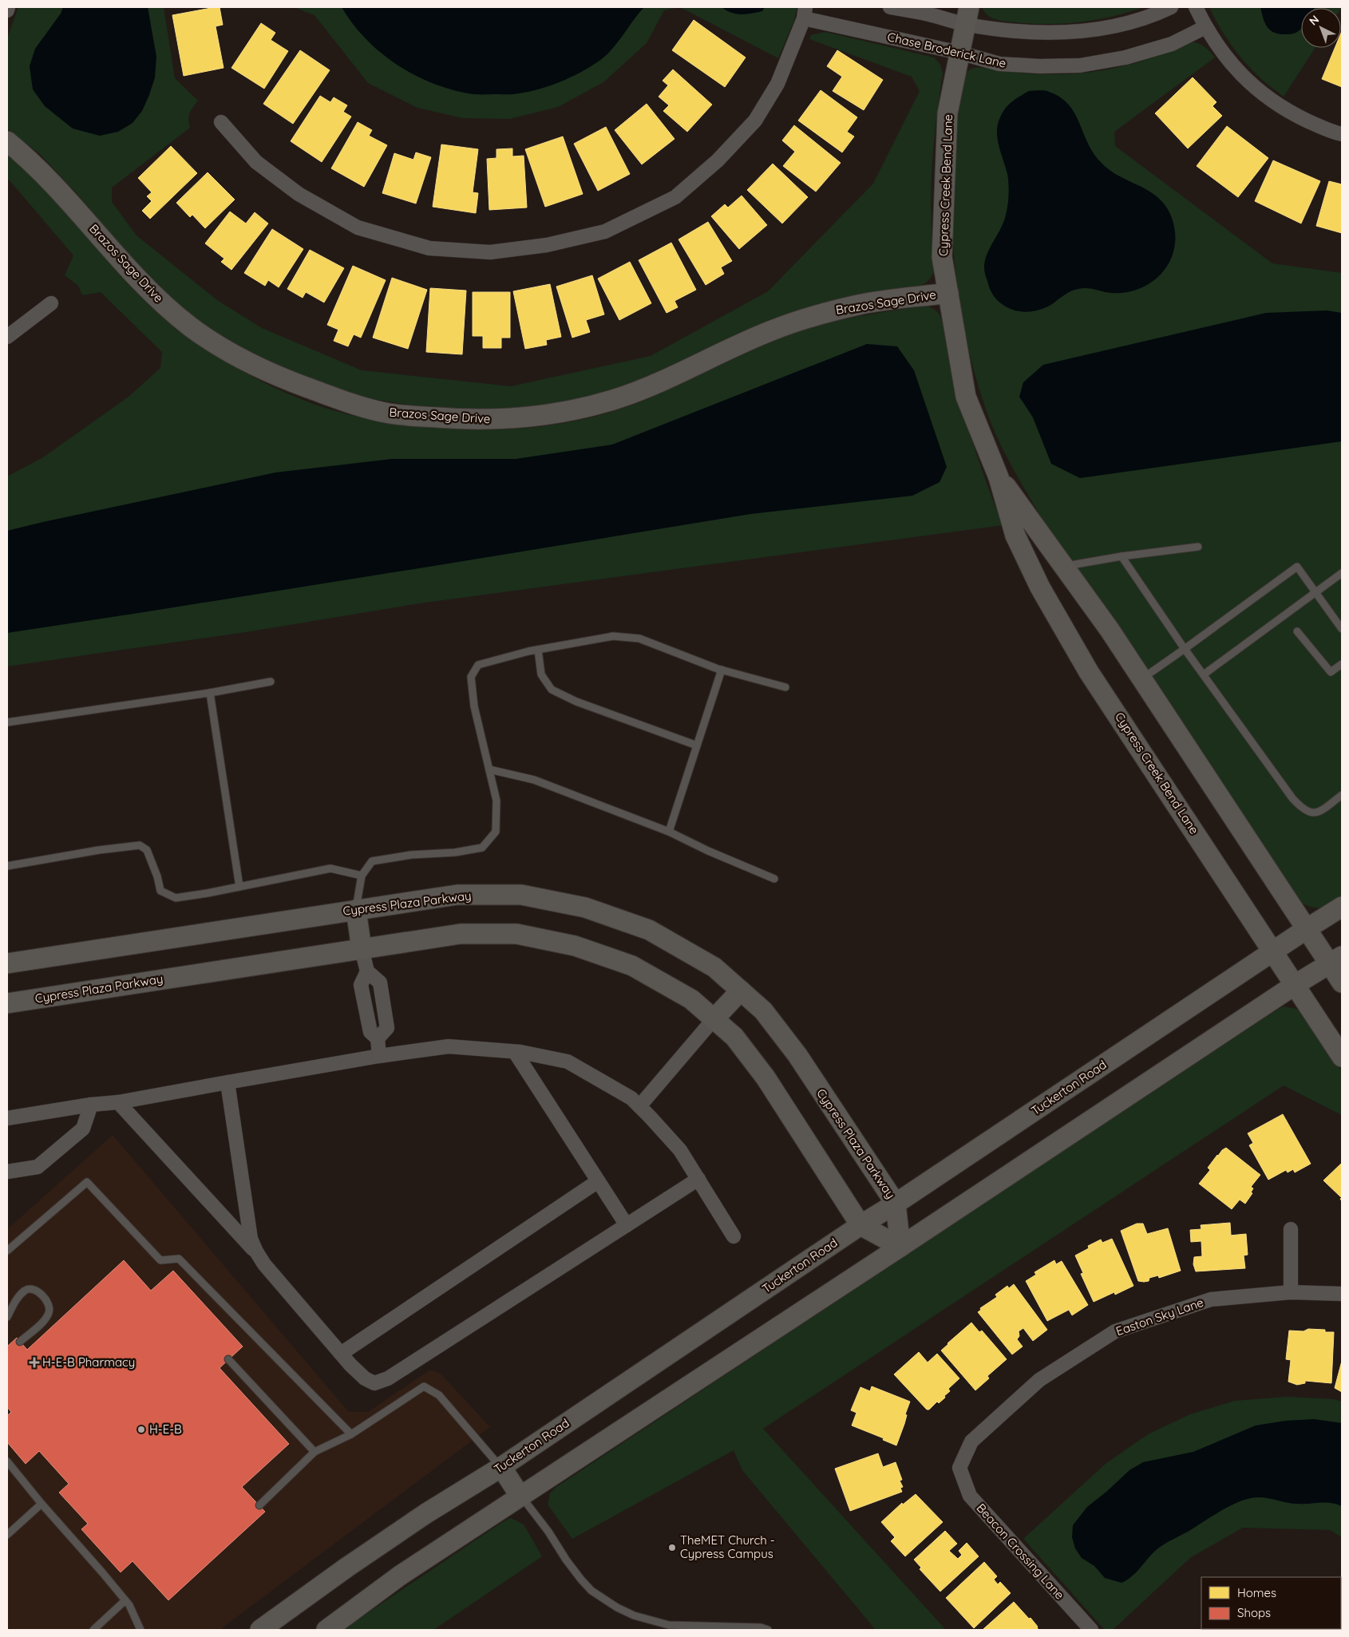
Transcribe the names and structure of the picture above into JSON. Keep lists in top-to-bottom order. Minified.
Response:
{"streets":{"street":["Chase Broderick Lane","Cypress Creek Bend Lane","Brazos Sage Drive","Cypress Plaza Parkway","Tuckerton Road","Easton Sky Lane","Beacon Crossing Lane"]},"crossings":[["Chase Broderick Lane","Cypress Creek Bend Lane"],["Cypress Creek Bend Lane","Brazos Sage Drive"],["Cypress Creek Bend Lane","Tuckerton Road"],["Cypress Plaza Parkway","Tuckerton Road"],["Easton Sky Lane","Beacon Crossing Lane"]],"places":{"health":["H-E-B Pharmacy"],"other":["H-E-B","TheMET Church - Cypress Campus"]},"legend":["Homes","Shops"],"north":"top left"}
